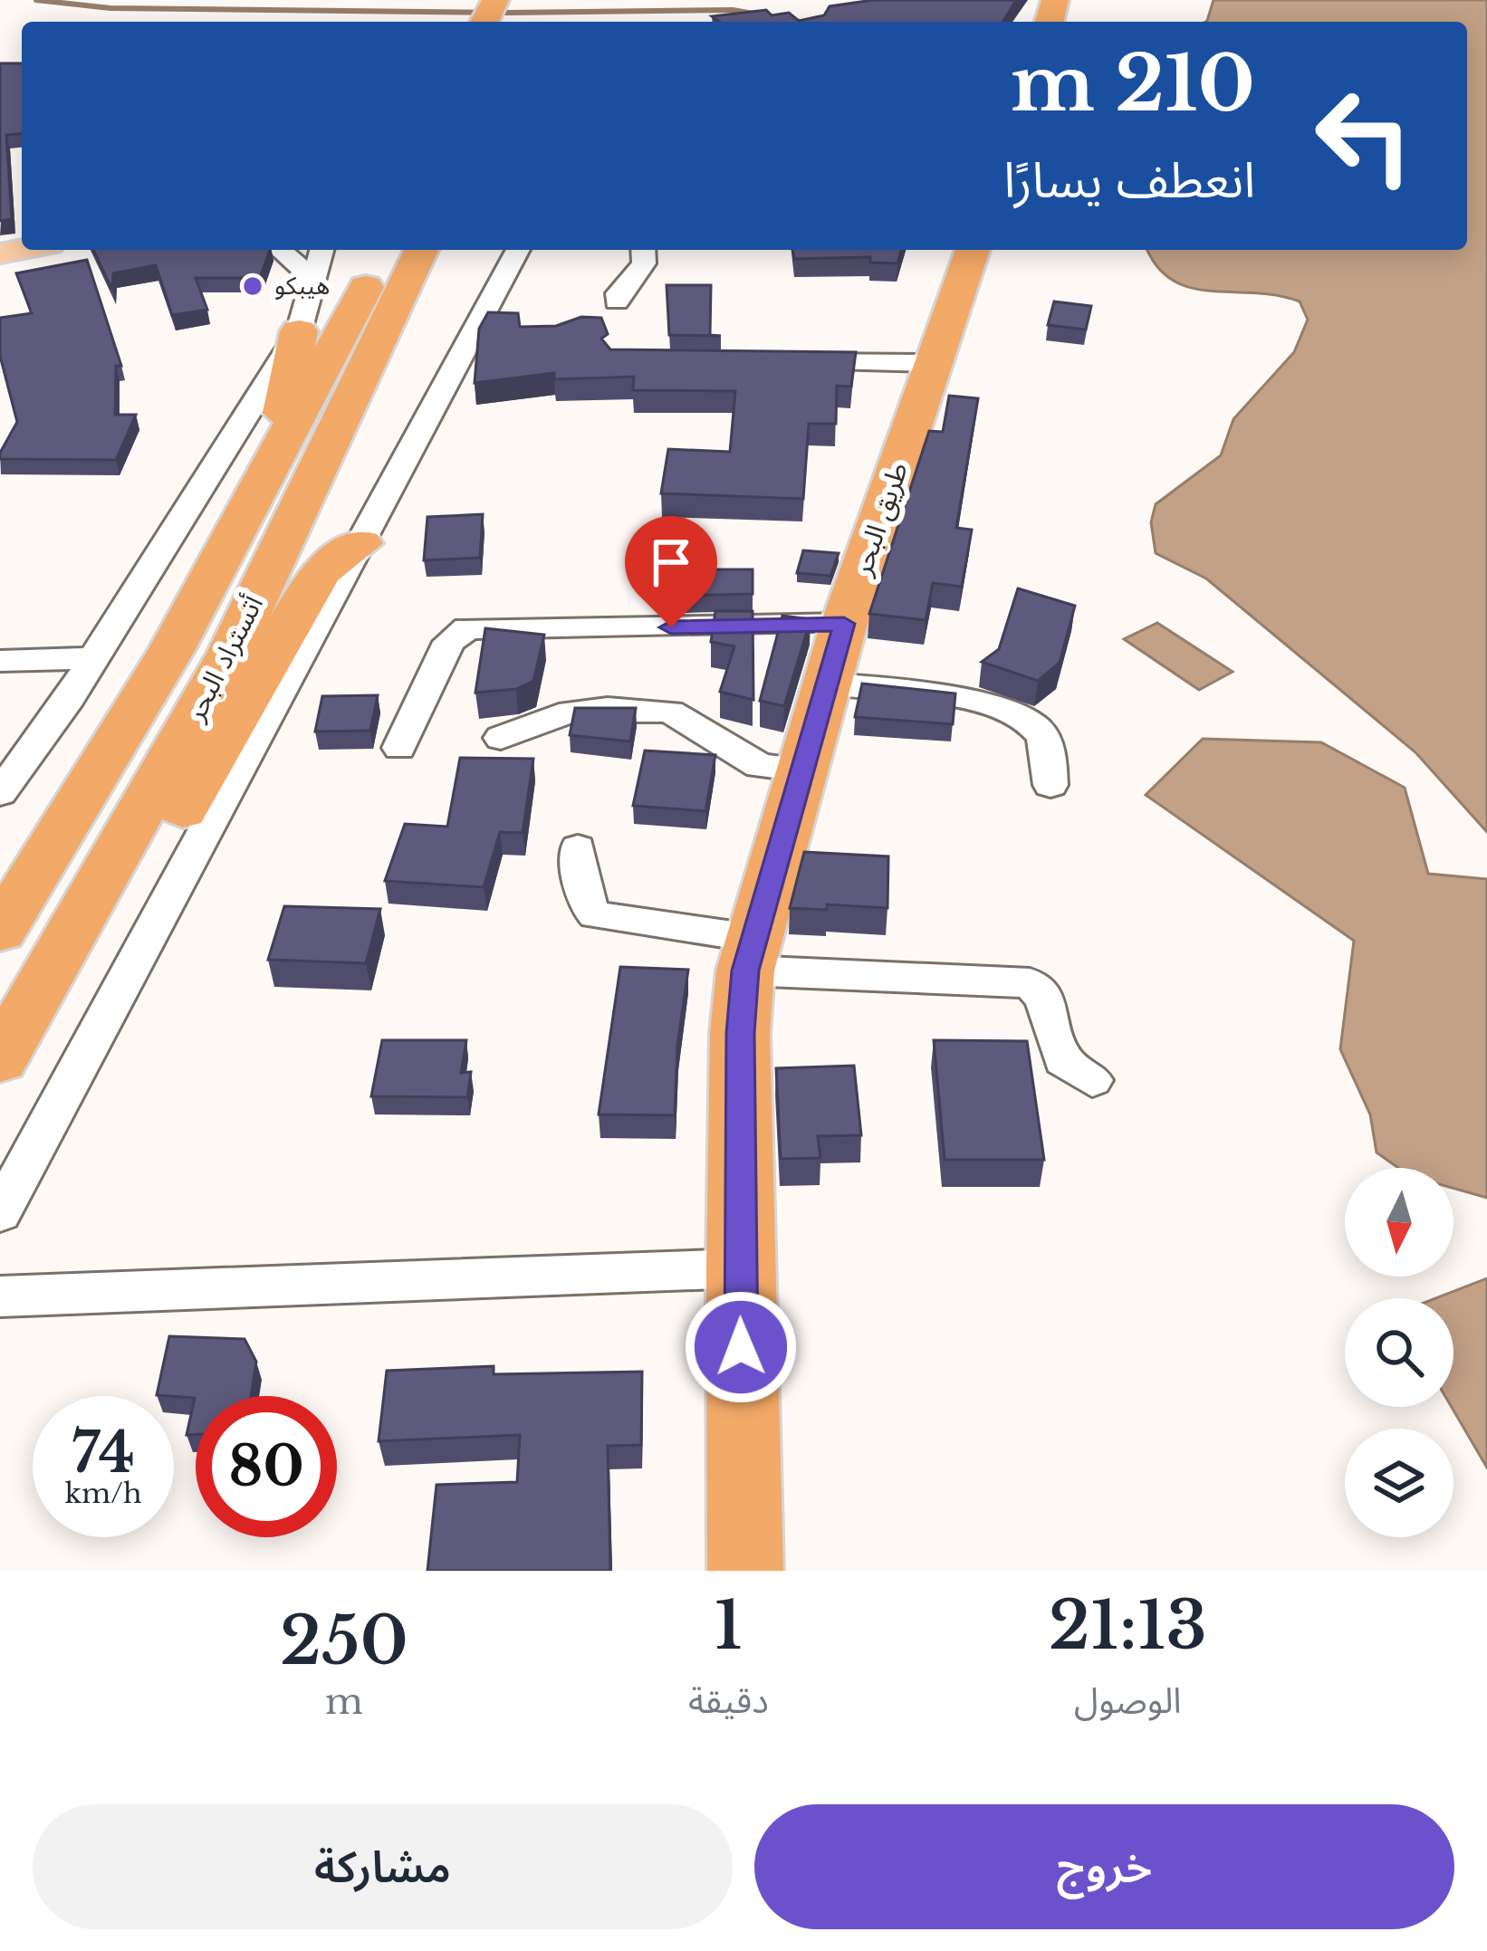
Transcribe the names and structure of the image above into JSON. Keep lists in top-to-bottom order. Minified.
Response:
{"streets":{"highway":["طريق البحر","أتستراد البحر"]},"places":["هيبكو"],"north":"bottom","page":{"turn":["210 m","انعطف يسارًا"],"speed":"74 km/h","limit":"80","eta":["21:13","الوصول","1","دقيقة","250","m"],"buttons":["خروج","مشاركة"]}}
